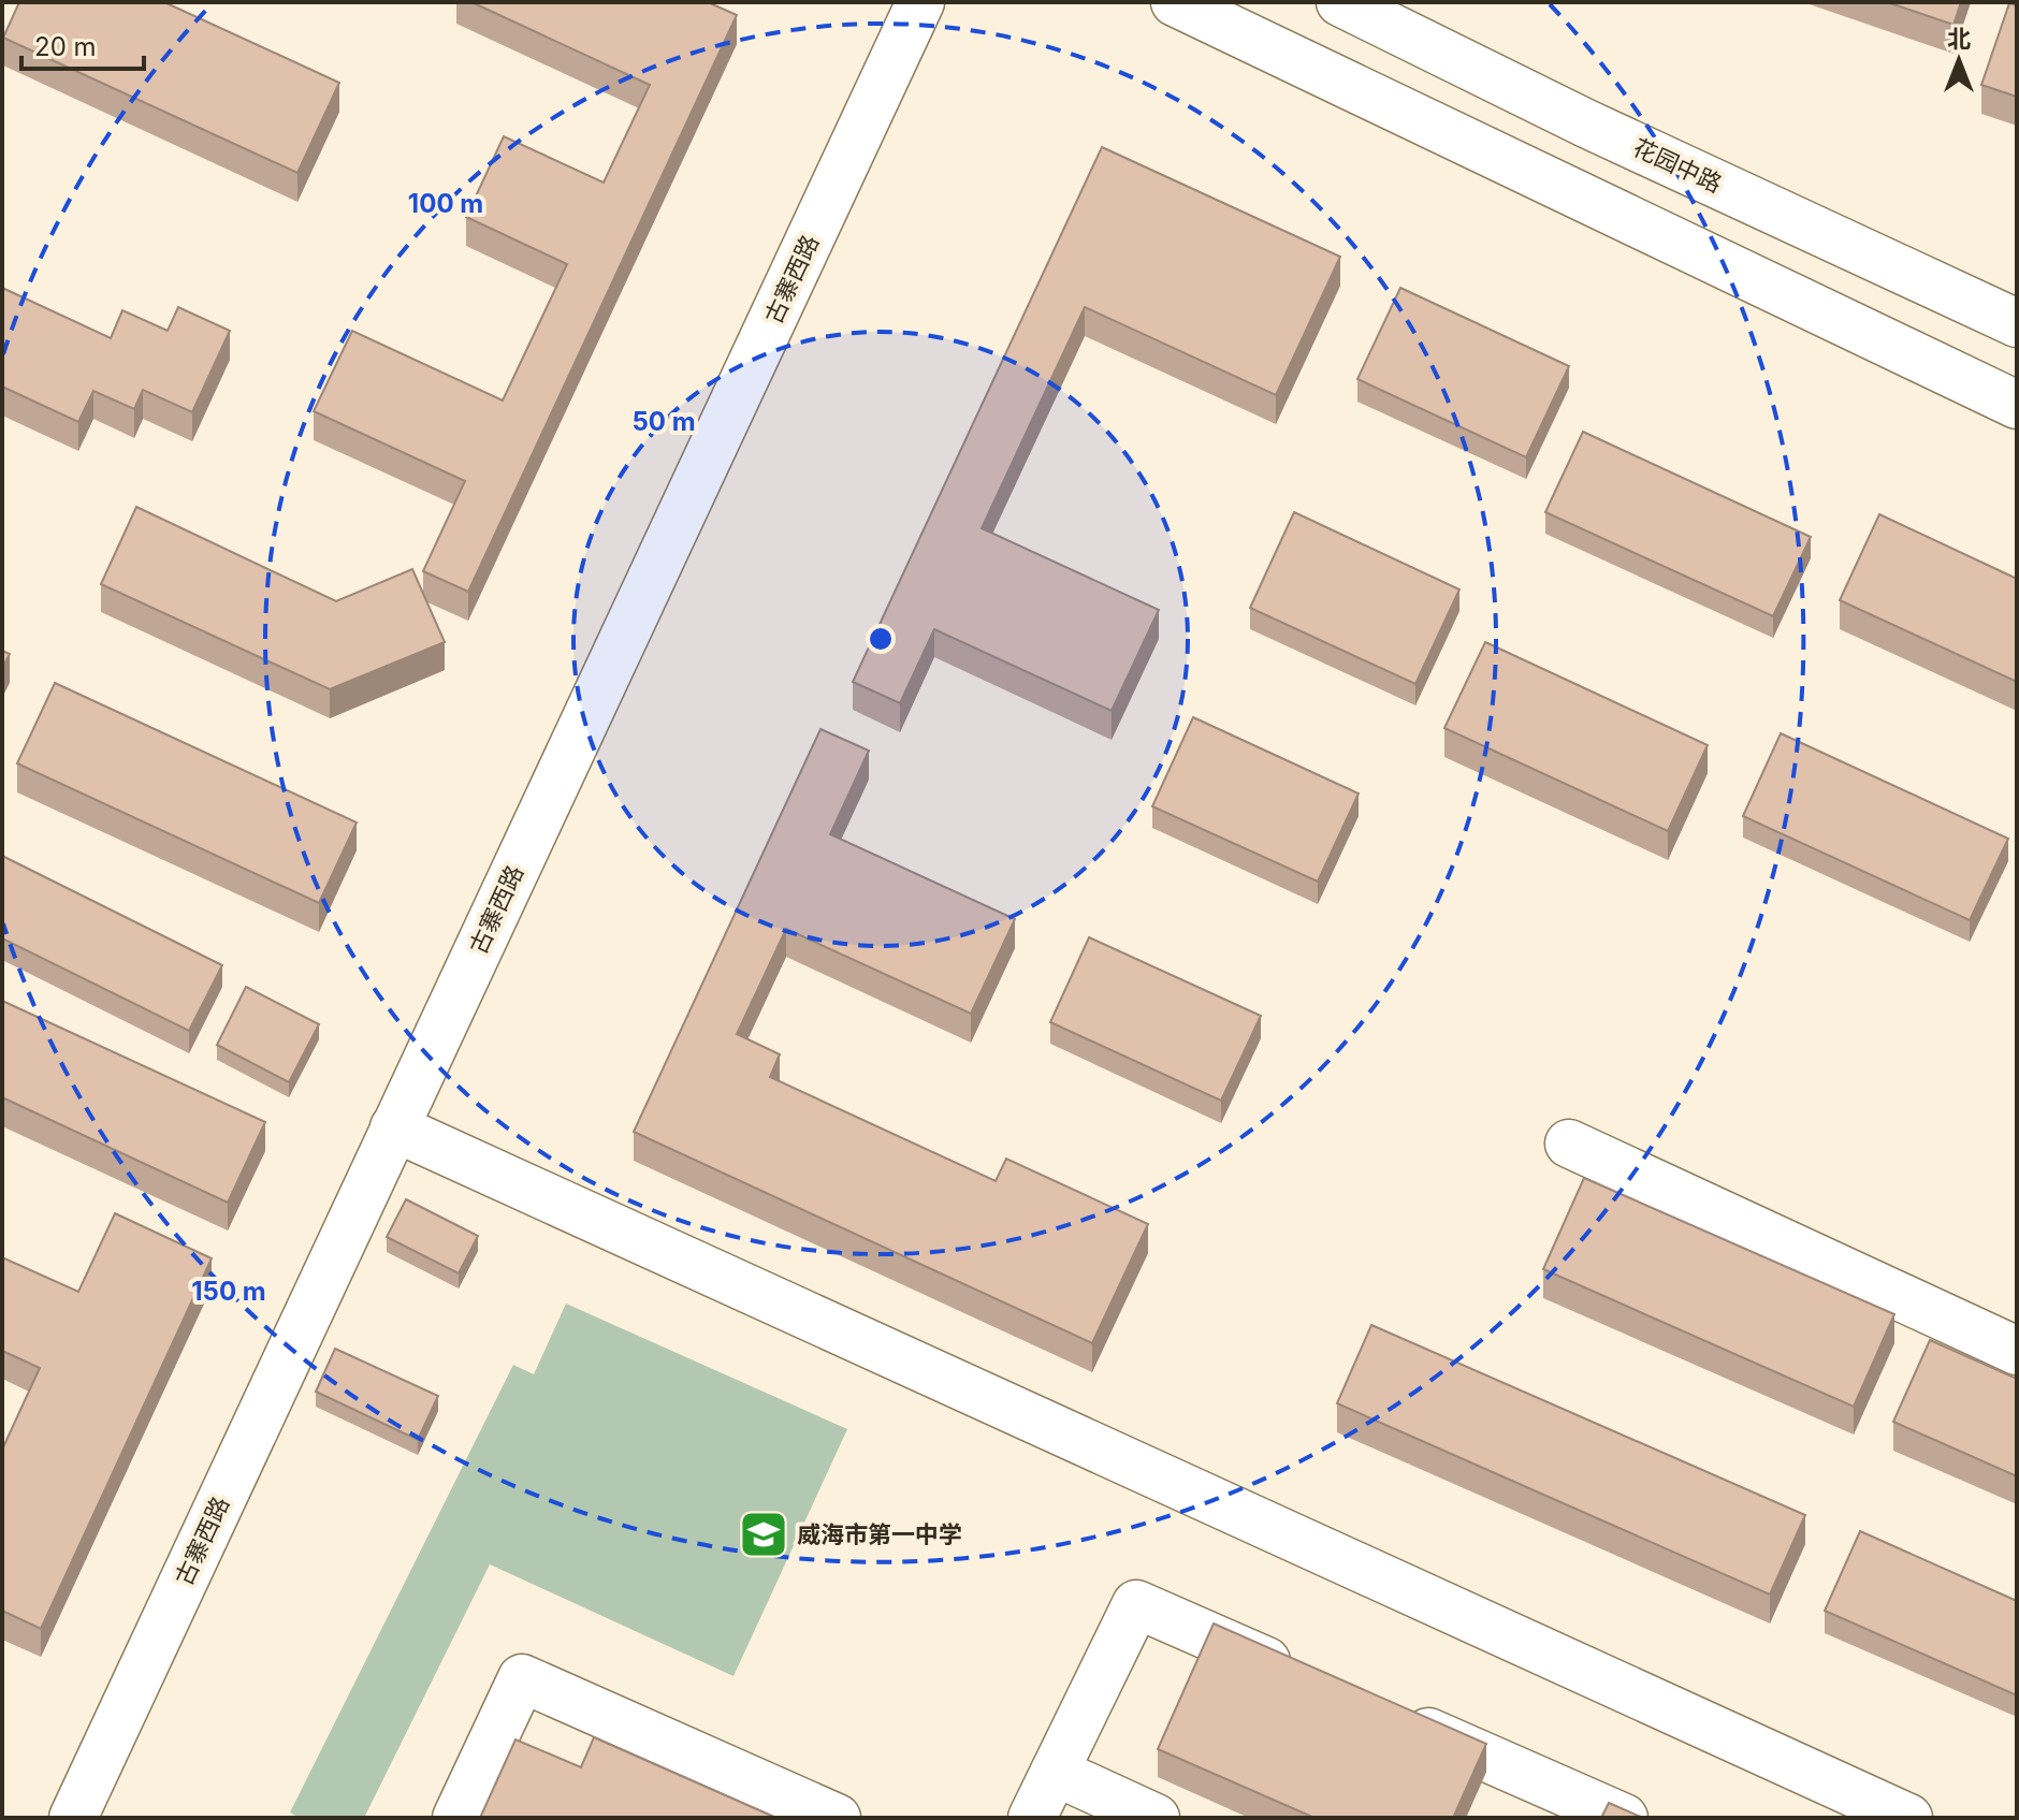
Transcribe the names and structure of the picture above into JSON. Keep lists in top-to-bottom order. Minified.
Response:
{"streets":{"main road":["花园中路","古寨西路"]},"places":{"school or university":["威海市第一中学"]},"scale_bar":"20 m","north":"top","rings":["100 m","50 m","150 m"]}
